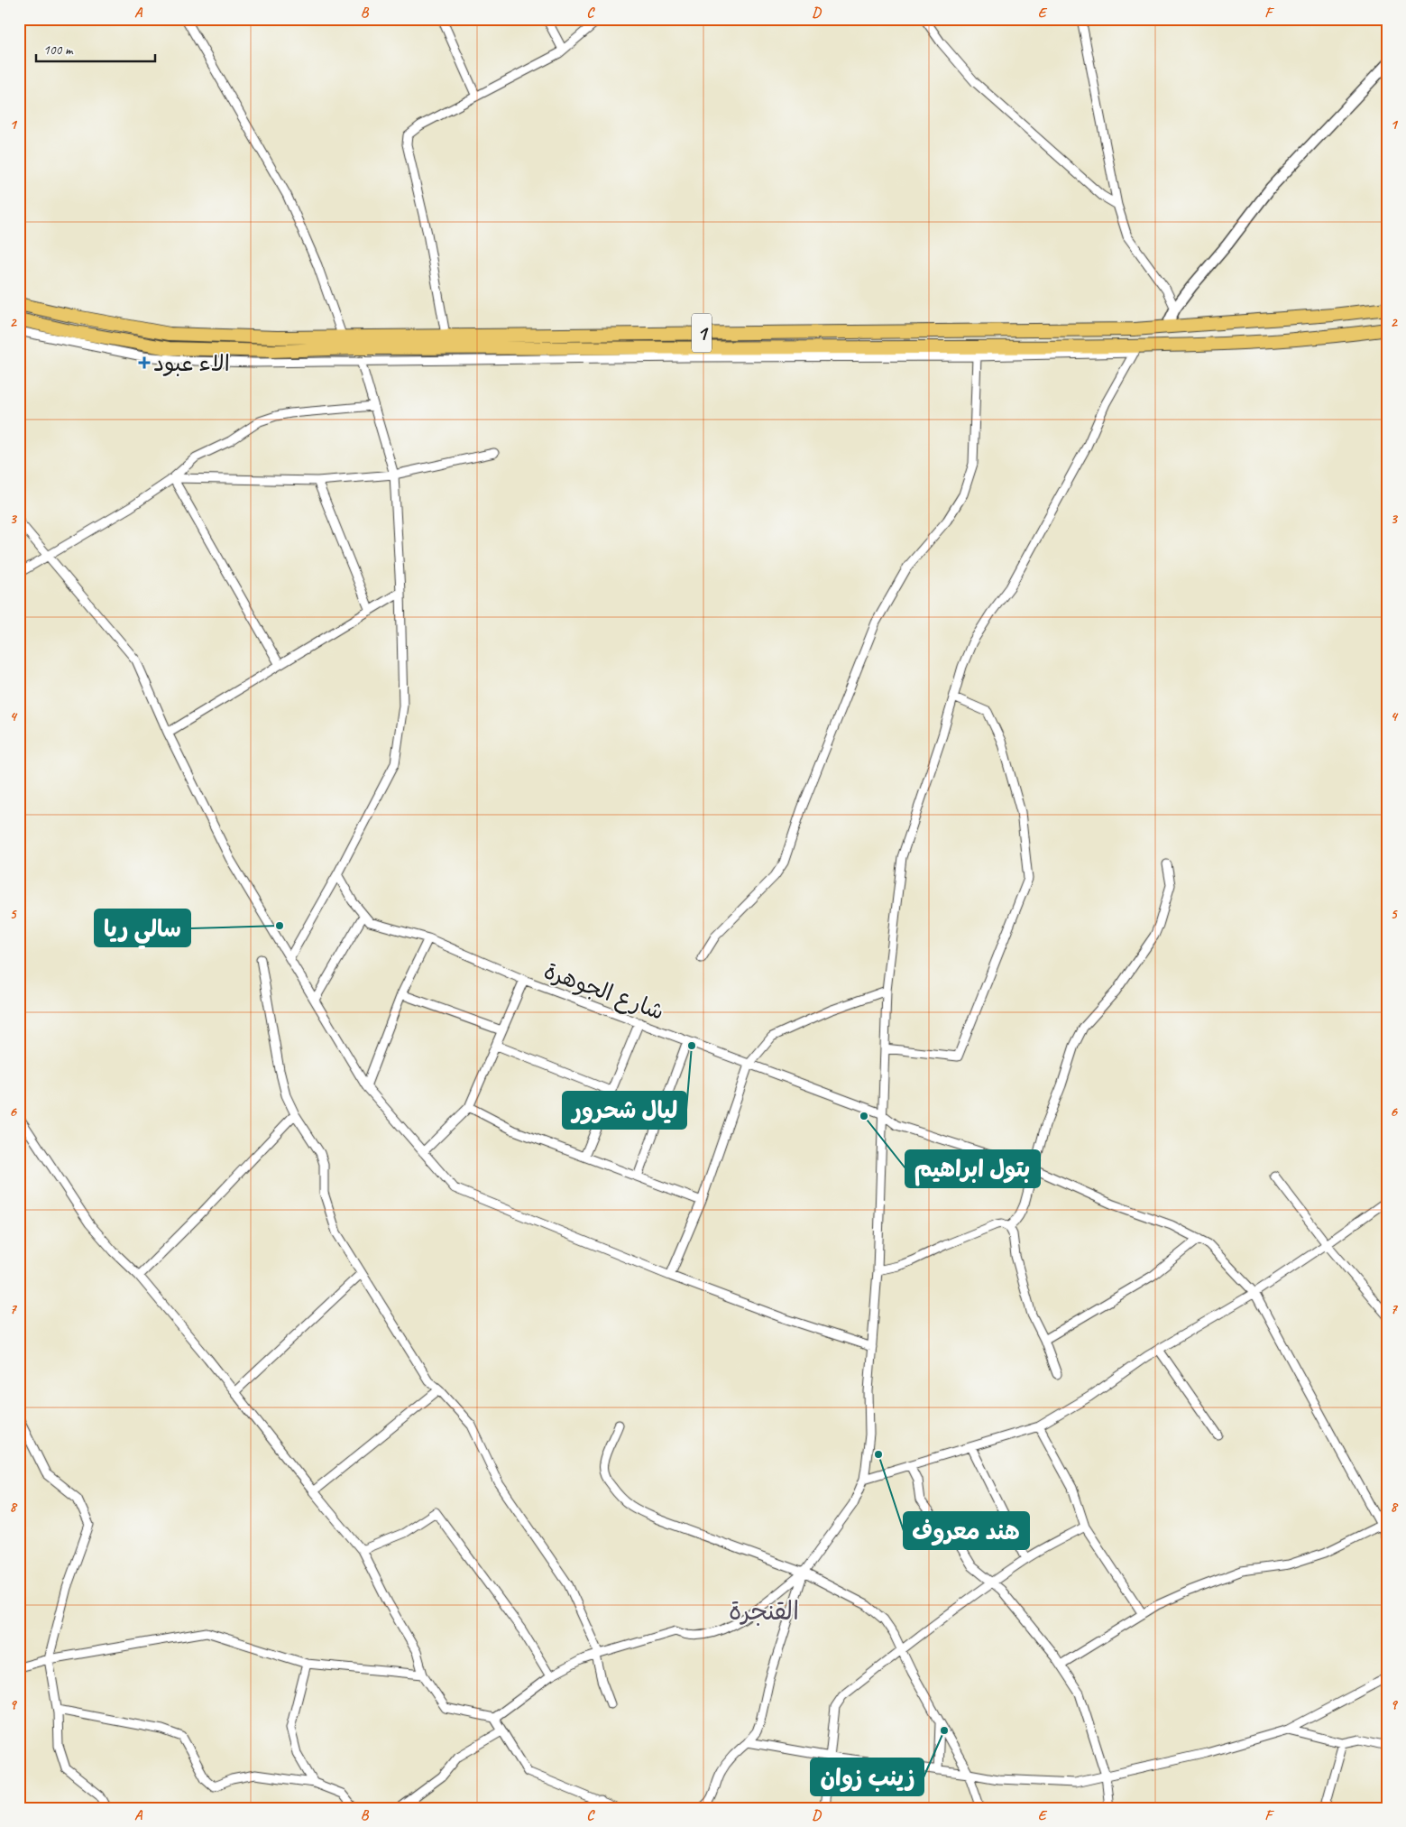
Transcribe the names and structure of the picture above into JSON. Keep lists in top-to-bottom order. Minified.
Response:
{"streets":{"main road":["1"],"street":["شارع الجوهرة"]},"districts":["القنجرة"],"places":{"health":["الاء عبود"],"other":["سالي ريا","ليال شحرور","بتول ابراهيم","هند معروف","زينب زوان"]},"scale_bar":"100 m","grid":{"columns":["A","B","C","D","E","F"],"rows":["1","2","3","4","5","6","7","8","9"]}}
